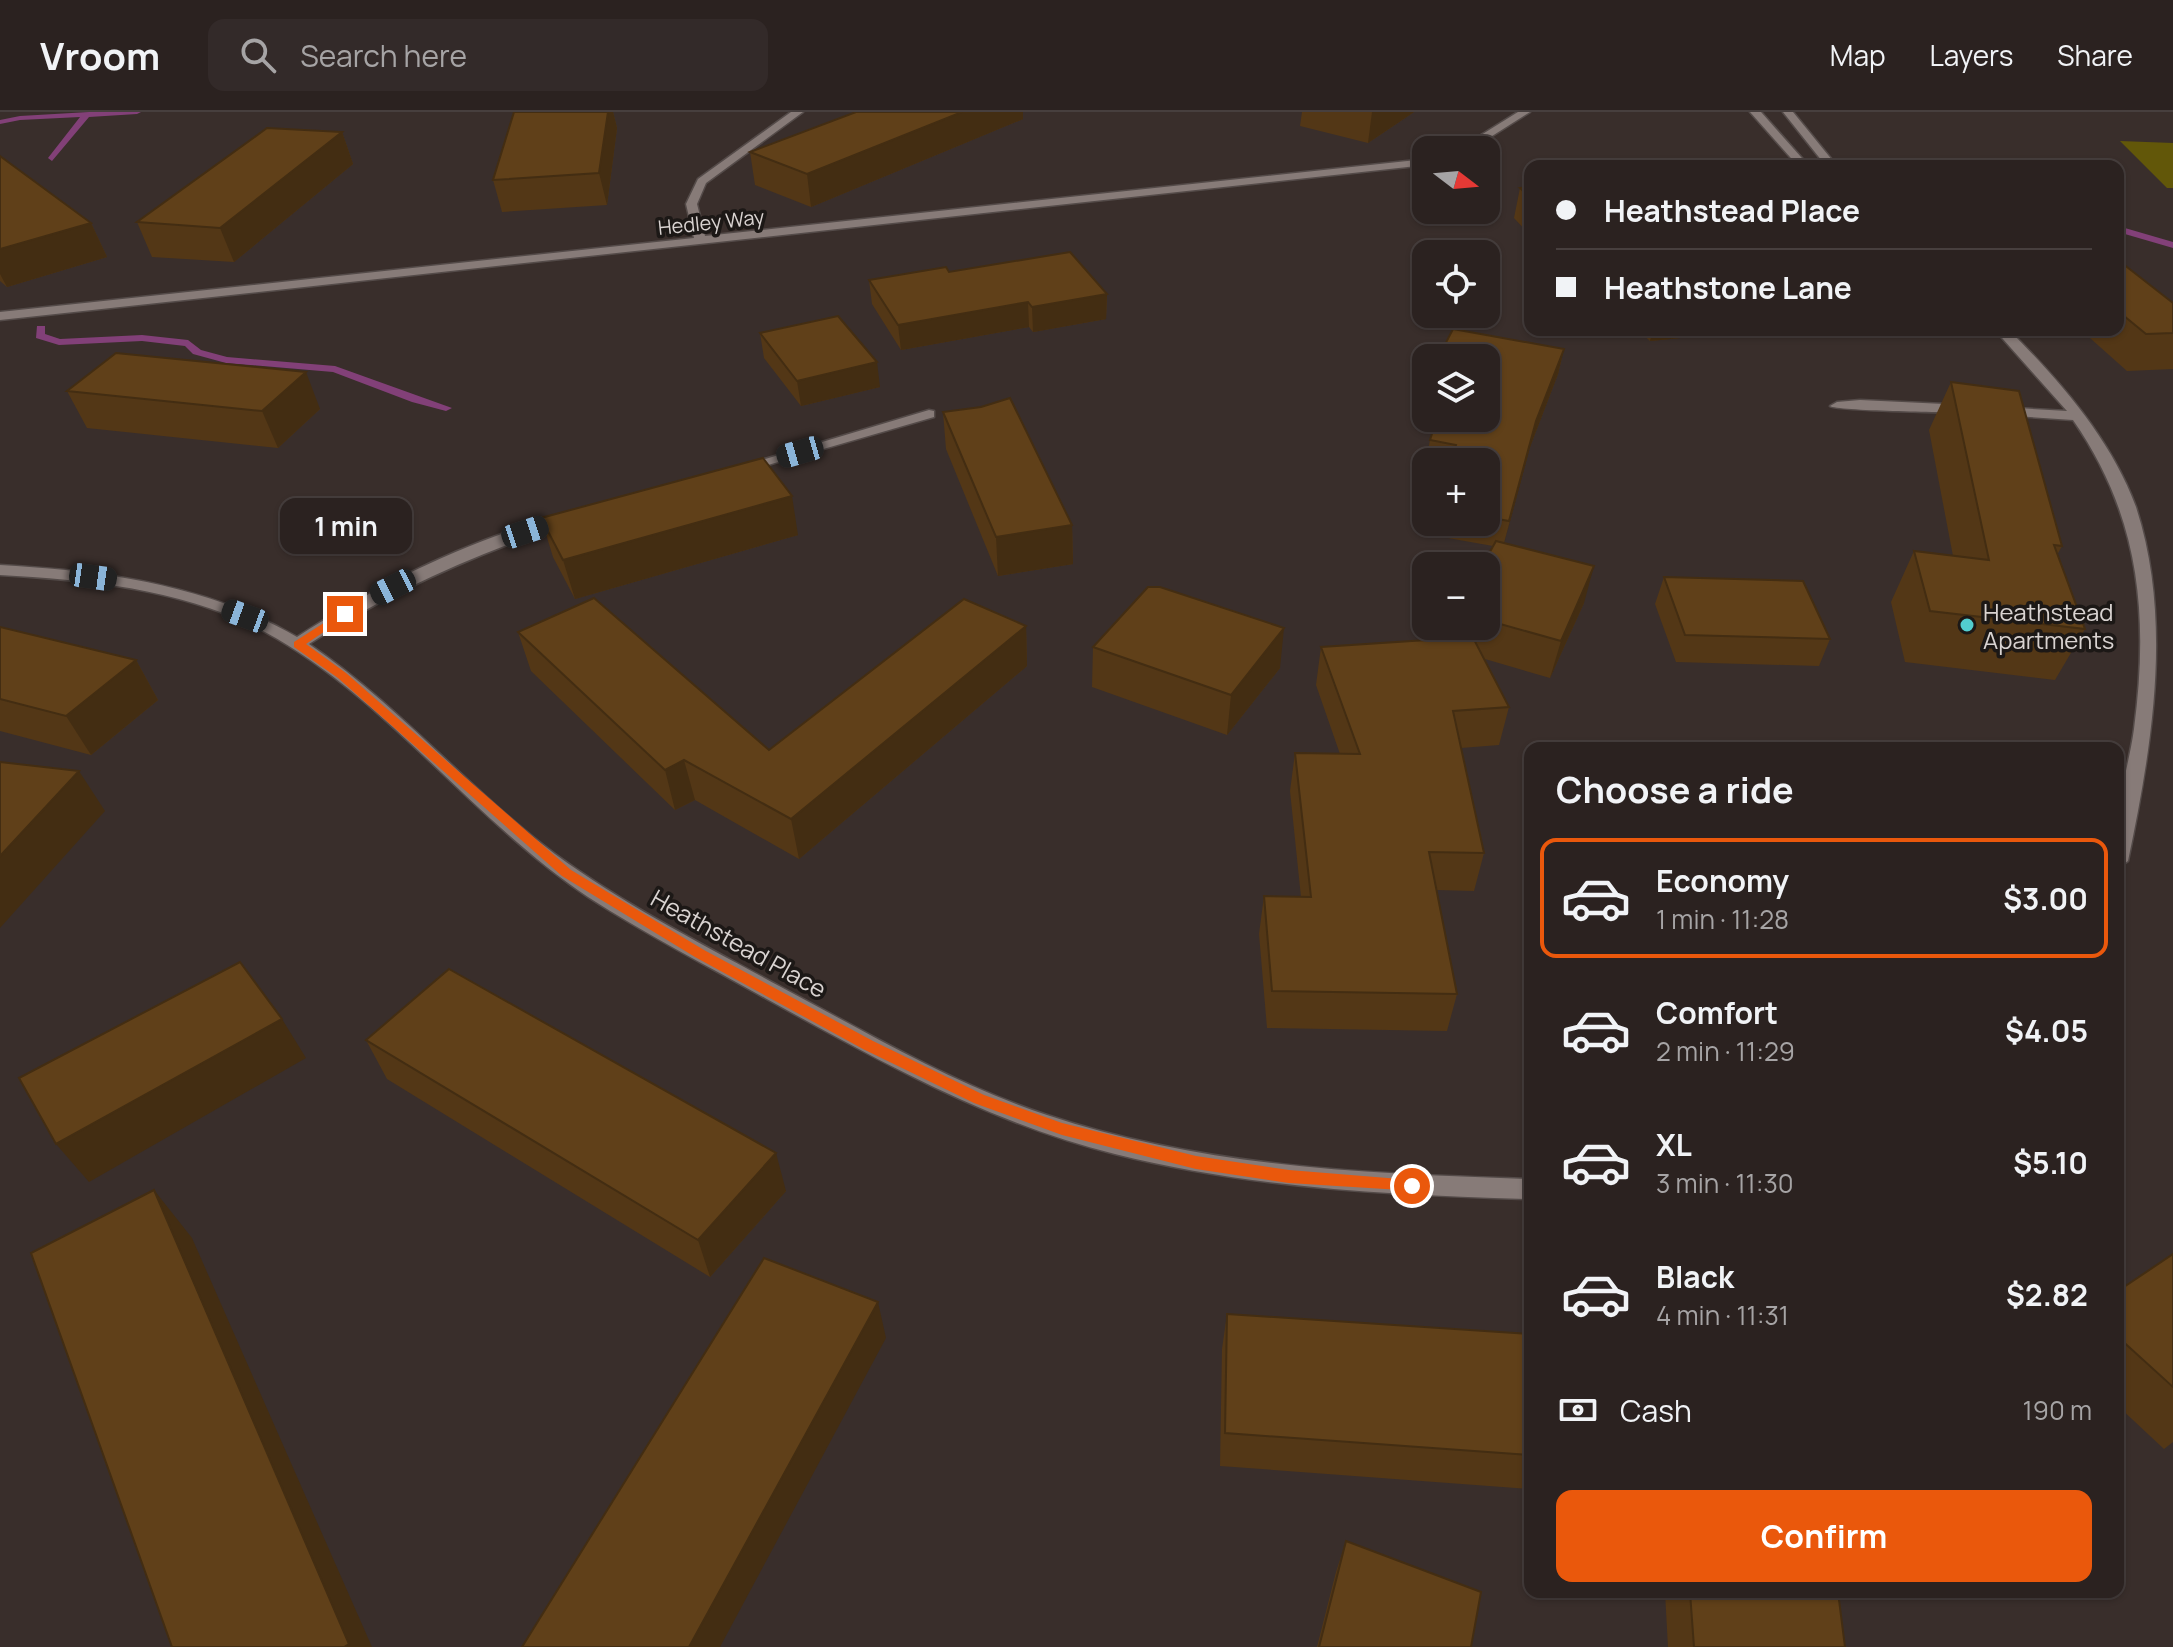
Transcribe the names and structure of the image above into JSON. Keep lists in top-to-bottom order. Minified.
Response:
{"streets":{"street":["Hedley Way","Heathstead Place"]},"places":["Heathstead Apartments"],"north":"right","page":{"header":"Vroom","search":"Search here","nav":["Map","Layers","Share"],"map_buttons":["+","−"],"banner":["Heathstead Place","Heathstone Lane"],"bubble":"1 min","heading":"Choose a ride","list":[{"name":"Economy","note":"1 min · 11:28","value":"$3.00"},{"name":"Comfort","note":"2 min · 11:29","value":"$4.05"},{"name":"XL","note":"3 min · 11:30","value":"$5.10"},{"name":"Black","note":"4 min · 11:31","value":"$2.82"}],"pay":["Cash","190 m"],"buttons":"Confirm"}}
